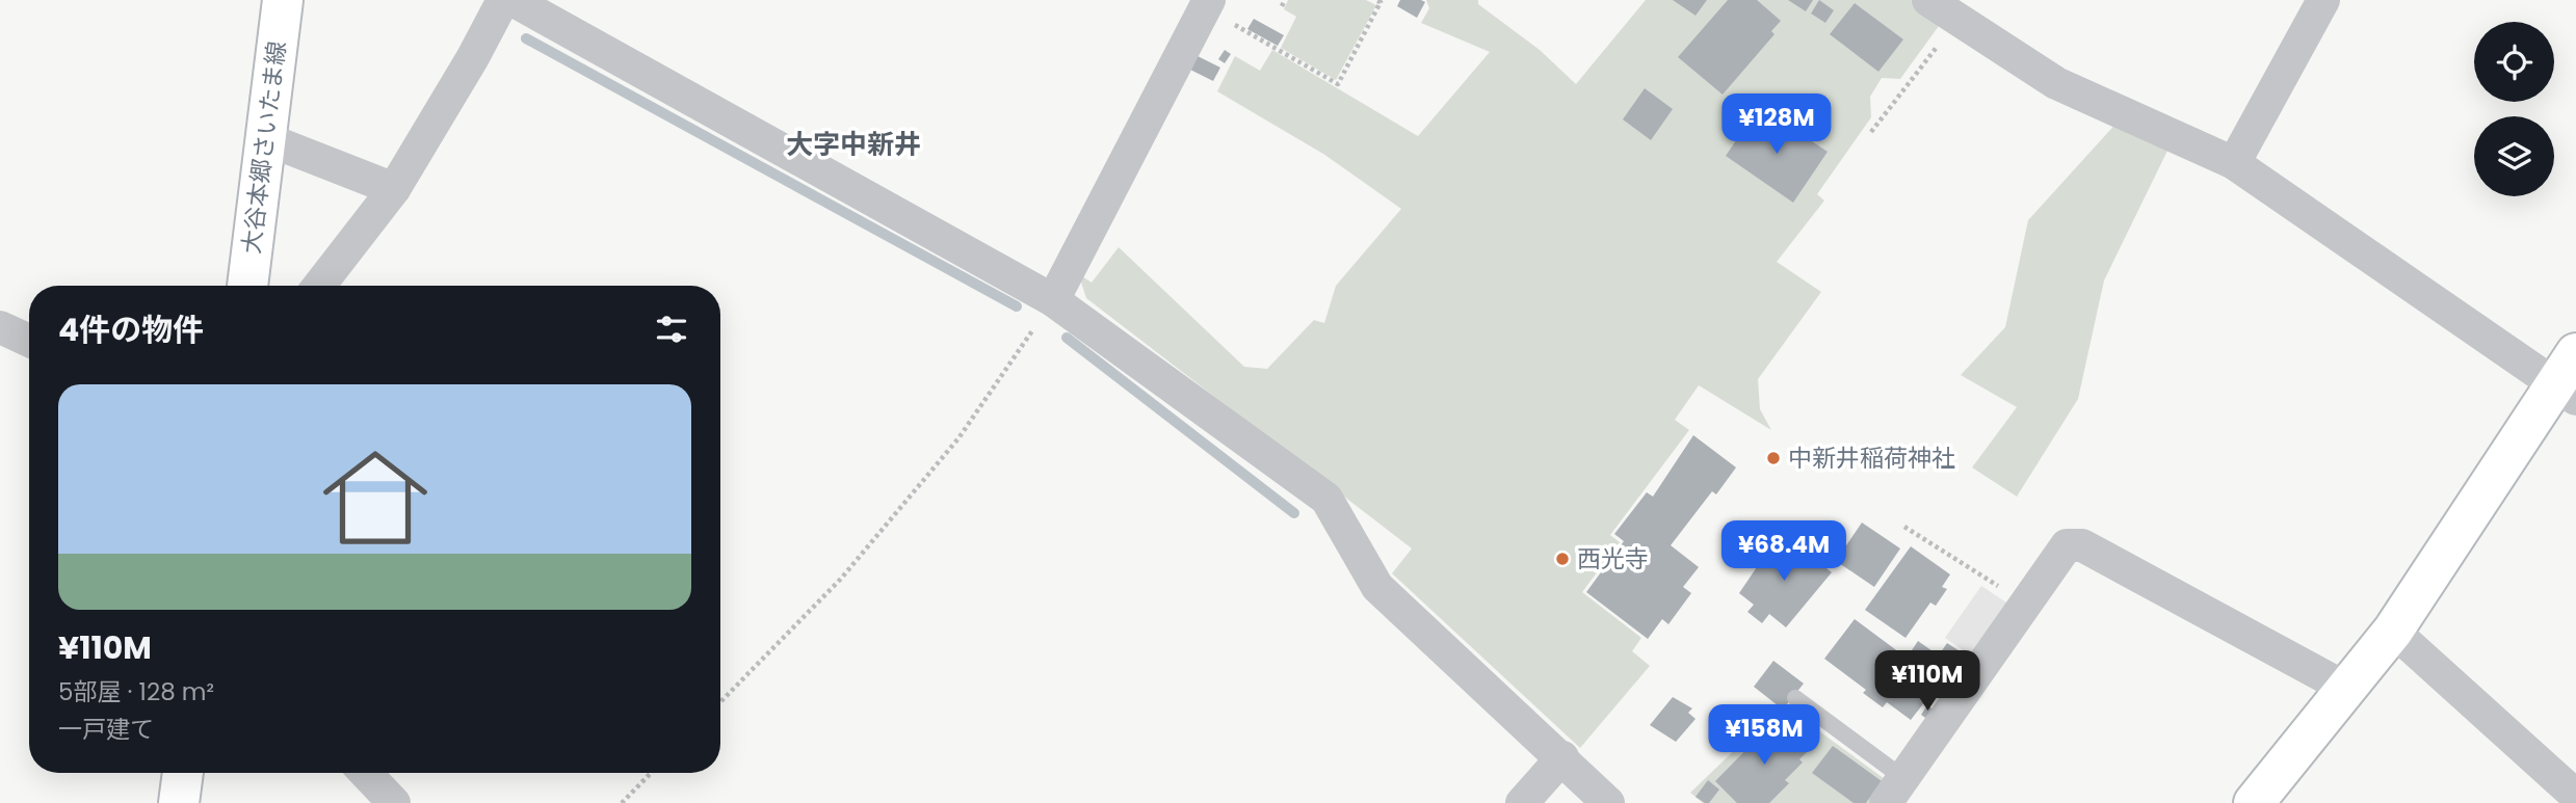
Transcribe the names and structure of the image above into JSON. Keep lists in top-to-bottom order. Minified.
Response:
{"streets":{"street":["大谷本郷さいたま線"]},"districts":["大字中新井"],"places":["中新井稲荷神社","西光寺"],"page":{"price":["¥128M","¥68.4M","¥110M","¥158M"],"heading":"4件の物件","list":[{"name":"¥110M","note":"5部屋 · 128 m² · 一戸建て"}]}}
